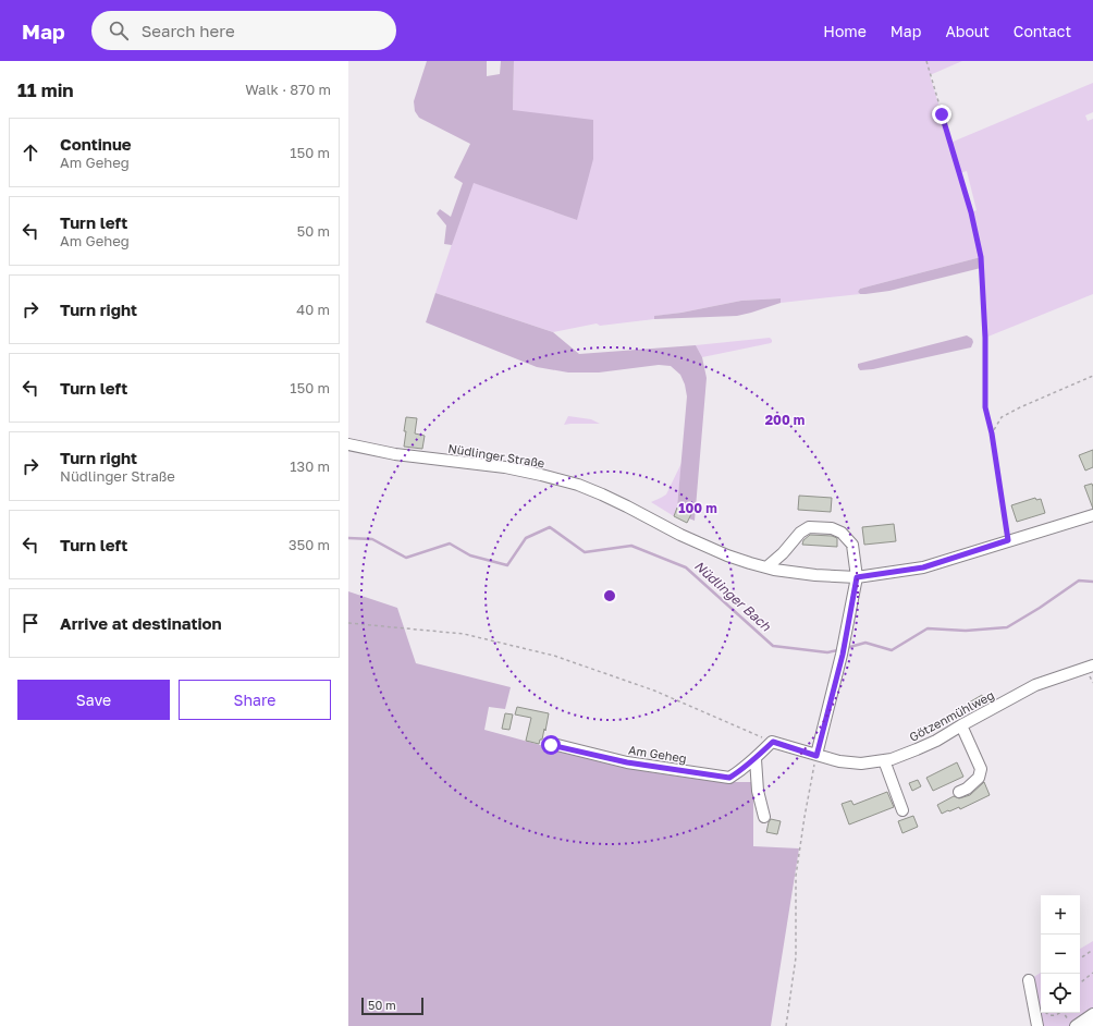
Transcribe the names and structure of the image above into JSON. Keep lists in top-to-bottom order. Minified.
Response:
{"streets":{"street":["Nüdlinger Straße","Götzenmühlweg","Am Geheg"]},"crossings":[["Götzenmühlweg","Am Geheg"]],"water":["Nüdlinger Bach"],"scale_bar":"50 m","page":{"header":"Map","search":"Search here","nav":["Home","Map","About","Contact"],"heading":["11 min","Walk · 870 m"],"list":[["Continue","Am Geheg","150 m"],["Turn left","Am Geheg","50 m"],["Turn right","40 m"],["Turn left","150 m"],["Turn right","Nüdlinger Straße","130 m"],["Turn left","350 m"],"Arrive at destination"],"buttons":["Save","Share"],"map_buttons":["+","−"],"scale":"50 m"},"rings":["200 m","100 m"]}
